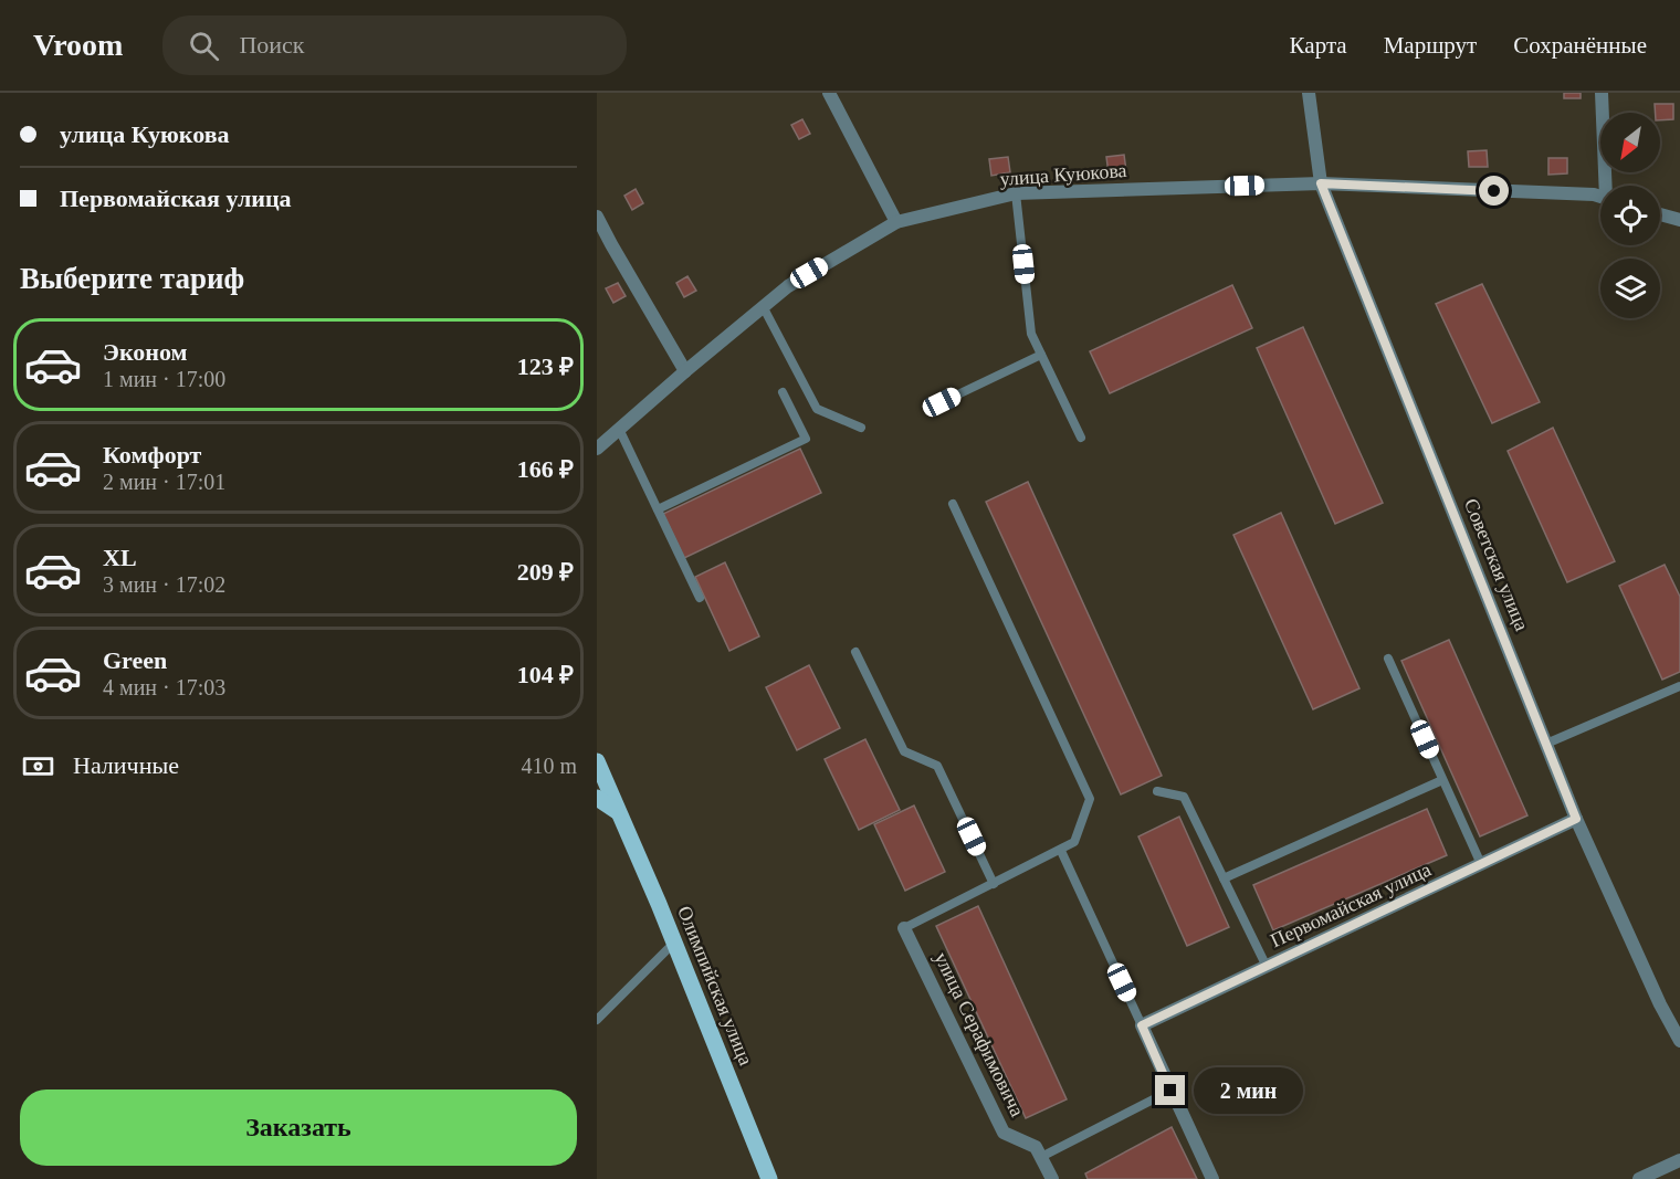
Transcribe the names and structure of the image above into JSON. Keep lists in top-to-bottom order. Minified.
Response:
{"streets":{"main road":["Олимпийская улица"],"street":["улица Куюкова","Советская улица","Первомайская улица","улица Серафимовича"]},"crossings":[["улица Куюкова","Советская улица"],["Советская улица","Первомайская улица"]],"north":"bottom left","page":{"header":"Vroom","search":"Поиск","nav":["Карта","Маршрут","Сохранённые"],"banner":["улица Куюкова","Первомайская улица"],"heading":"Выберите тариф","list":[{"name":"Эконом","note":"1 мин · 17:00","value":"123 ₽"},{"name":"Комфорт","note":"2 мин · 17:01","value":"166 ₽"},{"name":"XL","note":"3 мин · 17:02","value":"209 ₽"},{"name":"Green","note":"4 мин · 17:03","value":"104 ₽"}],"pay":["Наличные","410 m"],"bubble":"2 мин","buttons":"Заказать"}}
